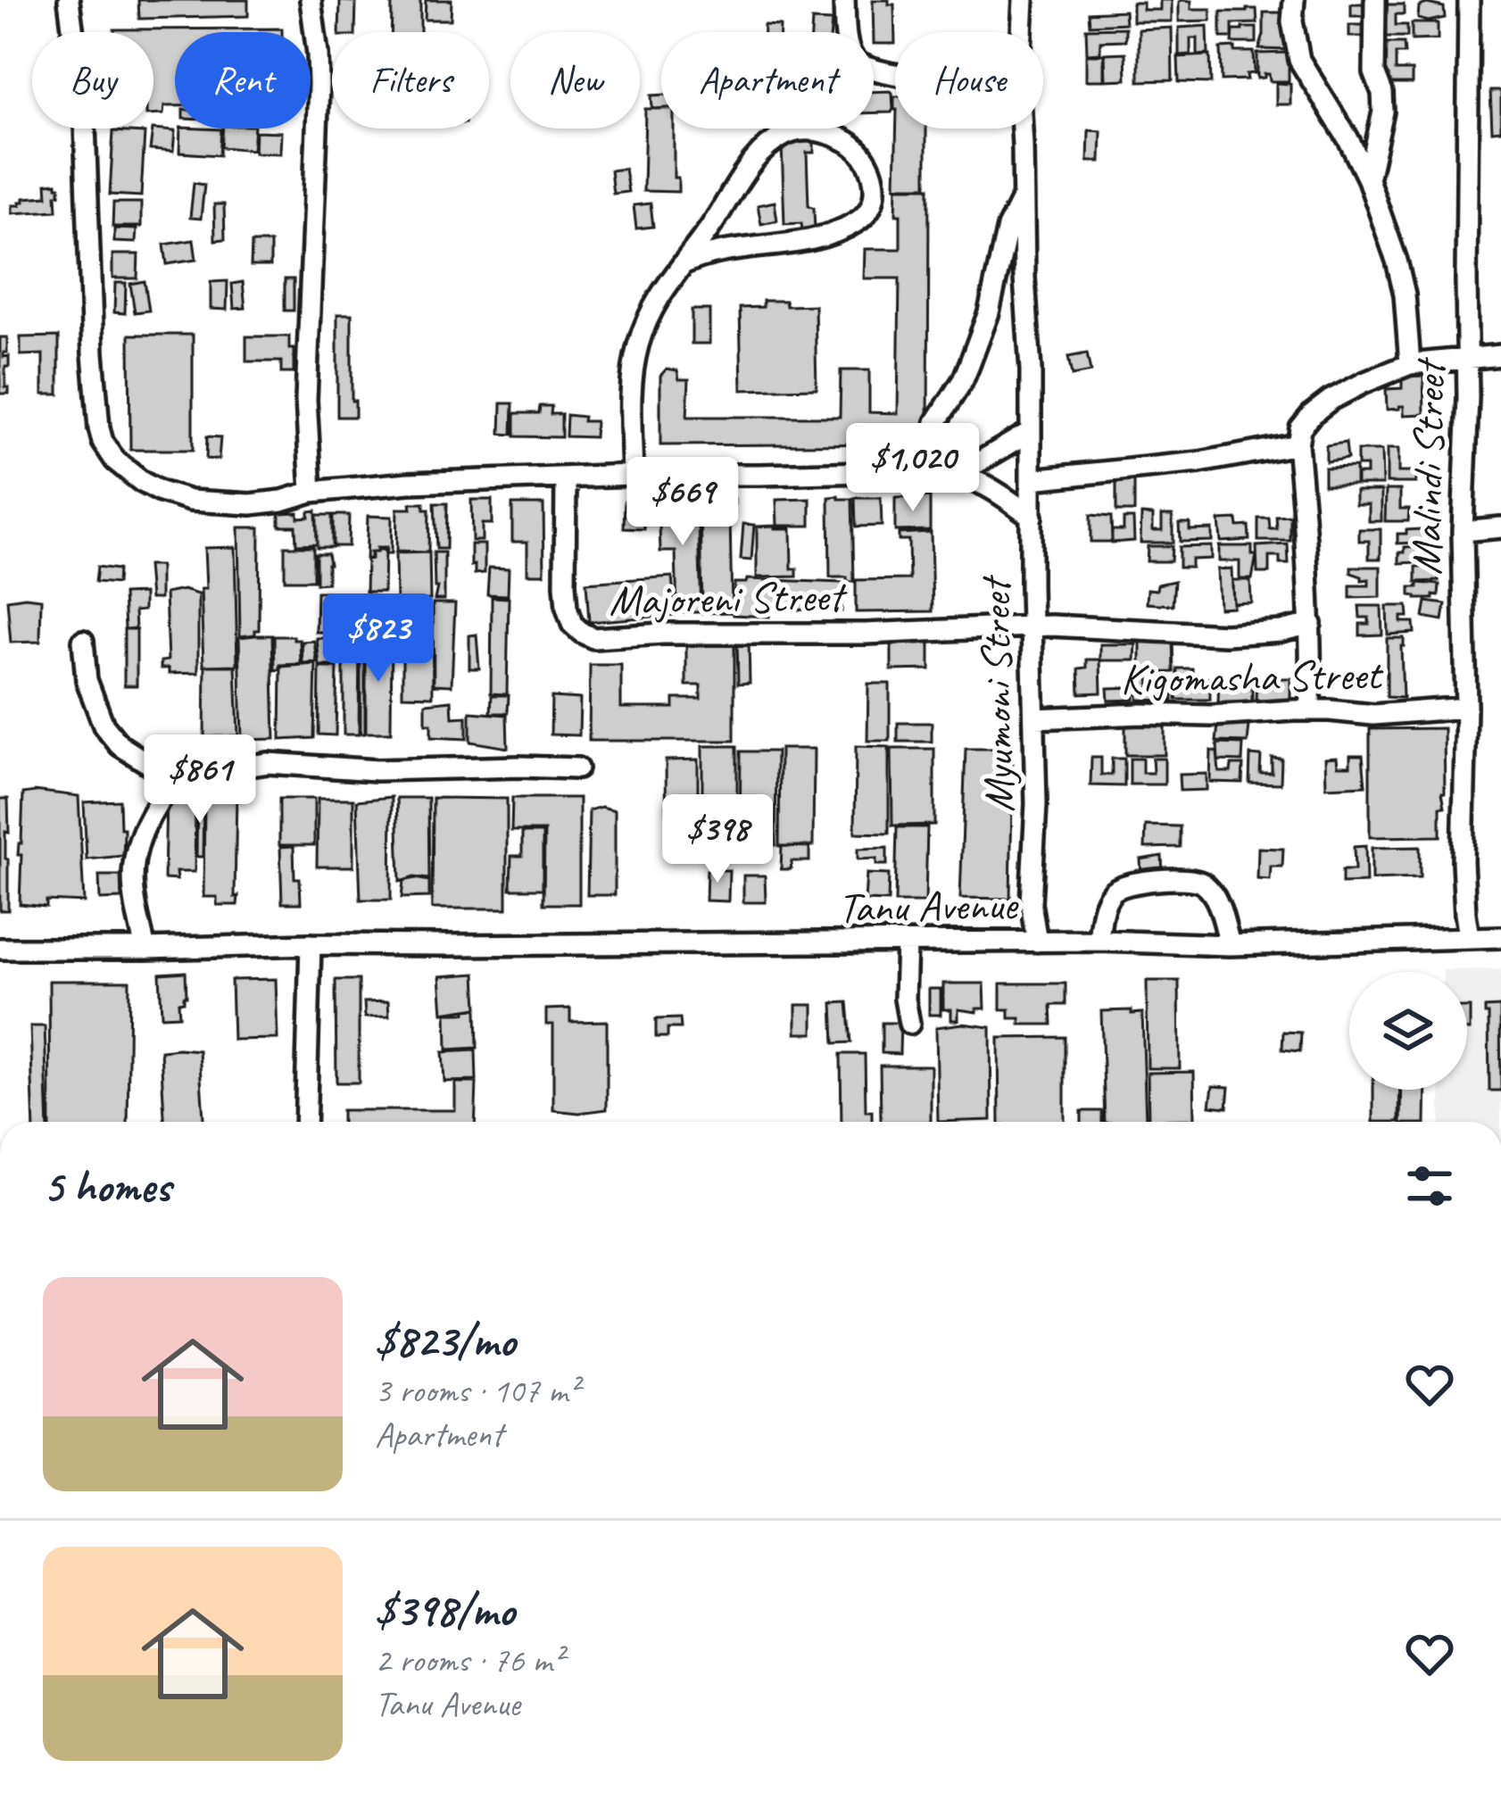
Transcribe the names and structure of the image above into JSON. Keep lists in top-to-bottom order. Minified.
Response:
{"streets":{"street":["Malindi Street","Majoreni Street","Kigomasha Street","Myumoni Street","Tanu Avenue"]},"crossings":[["Malindi Street","Kigomasha Street"],["Malindi Street","Tanu Avenue"],["Majoreni Street","Myumoni Street"],["Kigomasha Street","Myumoni Street"],["Myumoni Street","Tanu Avenue"]],"page":{"chip":["Buy","Rent","Filters","New","Apartment","House"],"price":["$1,020","$669","$823","$861","$398"],"heading":"5 homes","list":[{"name":"$823/mo","note":"3 rooms · 107 m² · Apartment"},{"name":"$398/mo","note":"2 rooms · 76 m² · Tanu Avenue"}]}}
